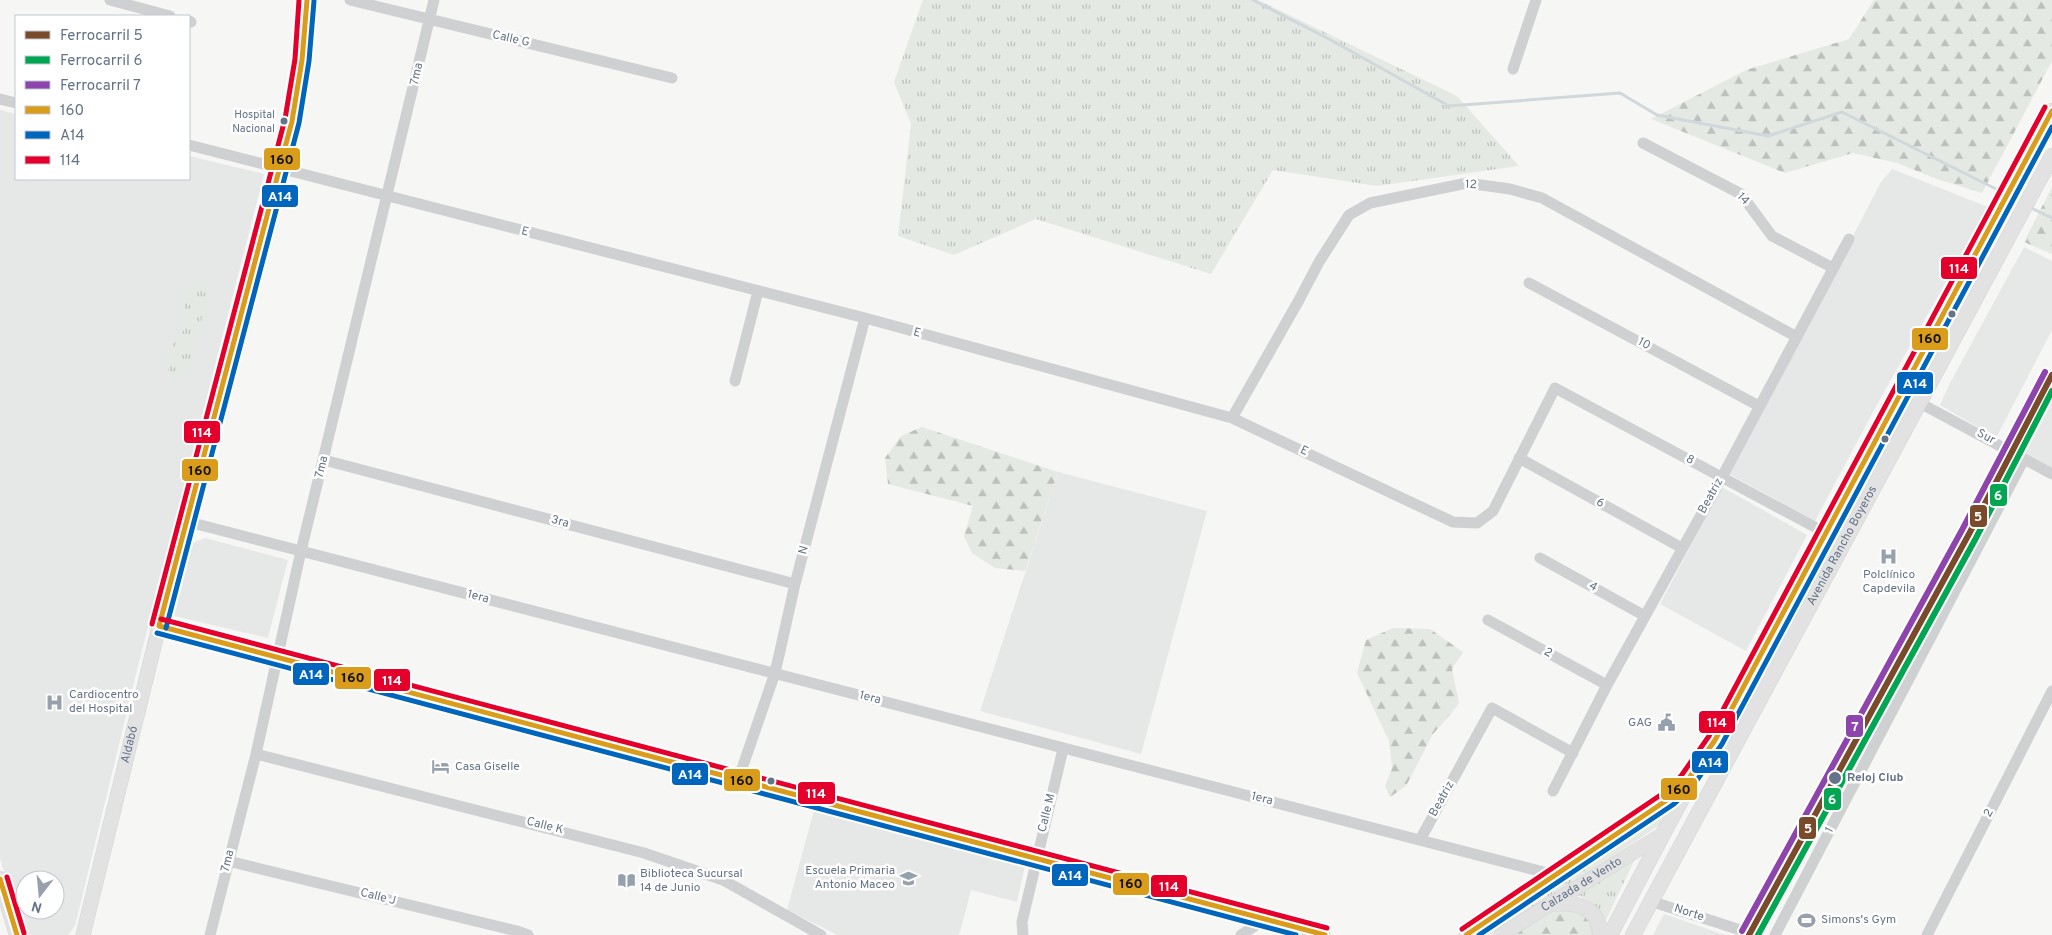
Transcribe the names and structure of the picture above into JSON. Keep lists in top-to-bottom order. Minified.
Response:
{"streets":{"highway":["Avenida Rancho Boyeros"],"main road":["Aldabó","Calzada de Vento"],"street":["Calle G","7ma","12","14","E","10","Sur","8","Beatriz","6","3ra","N","4","1era","2","Calle M","Calle K","1","Calle J","Norte"]},"crossings":[["Calle G","7ma"],["7ma","E"],["7ma","3ra"],["7ma","1era"],["7ma","Calle K"],["7ma","Calle J"],["12","E"],["12","Beatriz"],["14","Beatriz"],["E","8"],["E","6"],["E","N"],["E","Aldabó"],["10","Beatriz"],["Sur","Avenida Rancho Boyeros"],["Sur","1"],["8","Beatriz"],["8","Avenida Rancho Boyeros"],["Beatriz","6"],["Beatriz","4"],["Beatriz","1era"],["Beatriz","2"],["3ra","N"],["Avenida Rancho Boyeros","Calzada de Vento"],["Avenida Rancho Boyeros","Norte"],["N","1era"],["1era","Aldabó"],["1era","Calle M"],["1era","Calzada de Vento"]],"places":{"other":["Hospital Nacional","Reloj Club"],"hospital":["Polclínico Capdevila","Cardiocentro del Hospital"],"public building":["GAG"],"hotel":["Casa Giselle"],"school or university":["Escuela Primaria Antonio Maceo"],"library":["Biblioteca Sucursal 14 de Junio"],"sports":["Simons's Gym"]},"lines":["transit line 160","transit line 114","transit line A14","rail line 7","rail line 5","rail line 6"],"legend":["Ferrocarril 5","Ferrocarril 6","Ferrocarril 7","160","A14","114"],"north":"bottom"}
